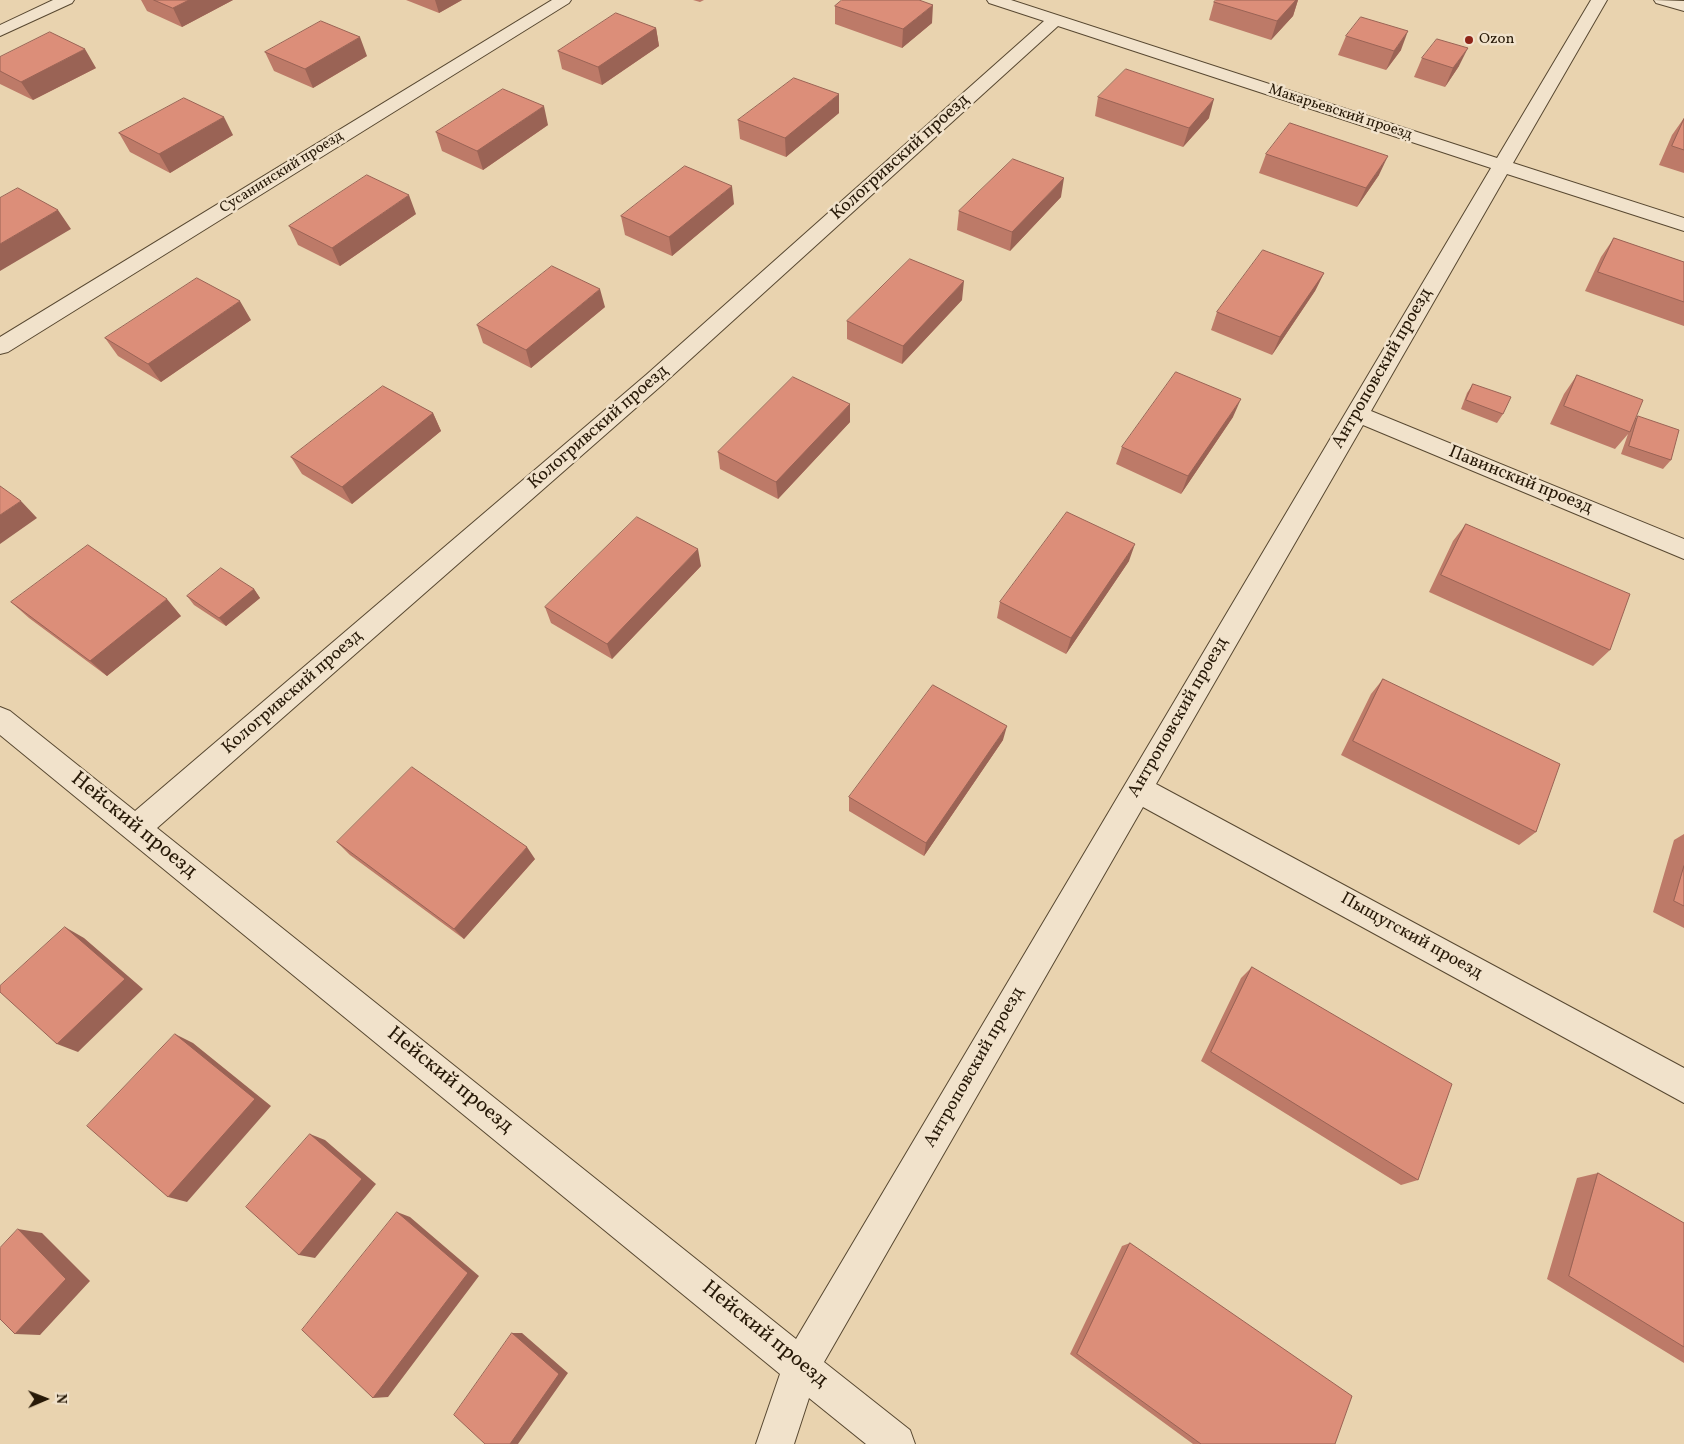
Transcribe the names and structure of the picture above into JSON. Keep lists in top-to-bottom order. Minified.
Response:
{"streets":{"street":["Макарьевский проезд","Кологривский проезд","Сусанинский проезд","Антроповский проезд","Павинский проезд","Нейский проезд","Пыщугский проезд"]},"crossings":[["Макарьевский проезд","Кологривский проезд"],["Макарьевский проезд","Антроповский проезд"],["Кологривский проезд","Нейский проезд"],["Антроповский проезд","Павинский проезд"],["Антроповский проезд","Нейский проезд"],["Антроповский проезд","Пыщугский проезд"]],"places":["Ozon"],"north":"right"}
